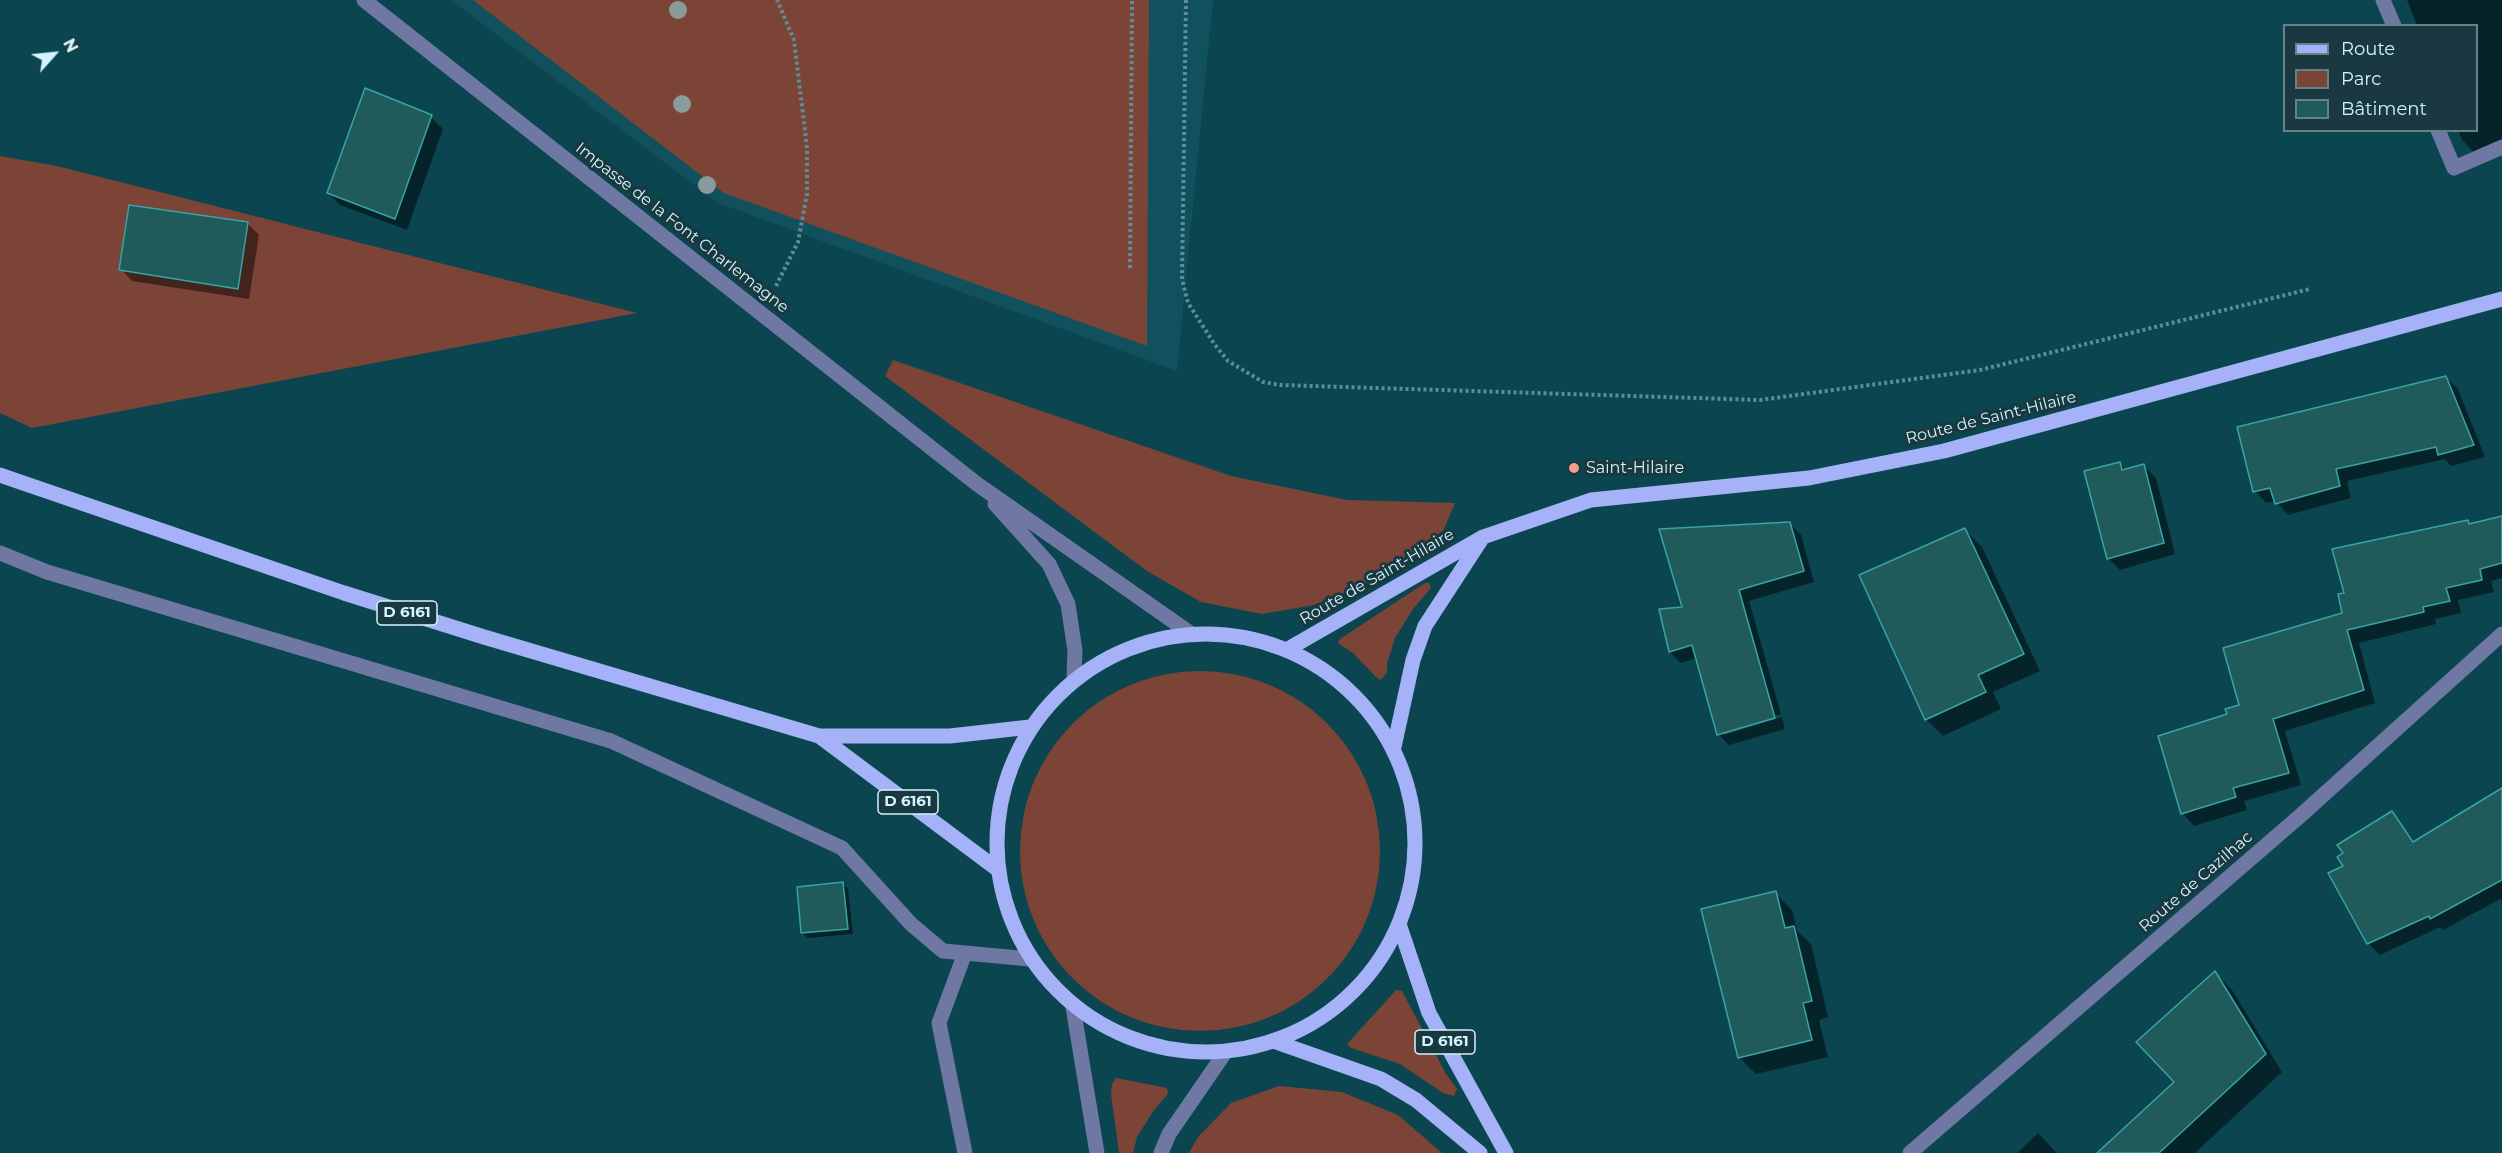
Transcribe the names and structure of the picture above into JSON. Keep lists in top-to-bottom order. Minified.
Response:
{"streets":{"main road":["Route de Saint-Hilaire","D 6161"],"street":["Impasse de la Font Charlemagne","Route de Cazilhac"]},"places":["Saint-Hilaire"],"legend":["Route","Parc","Bâtiment"],"north":"top right"}
